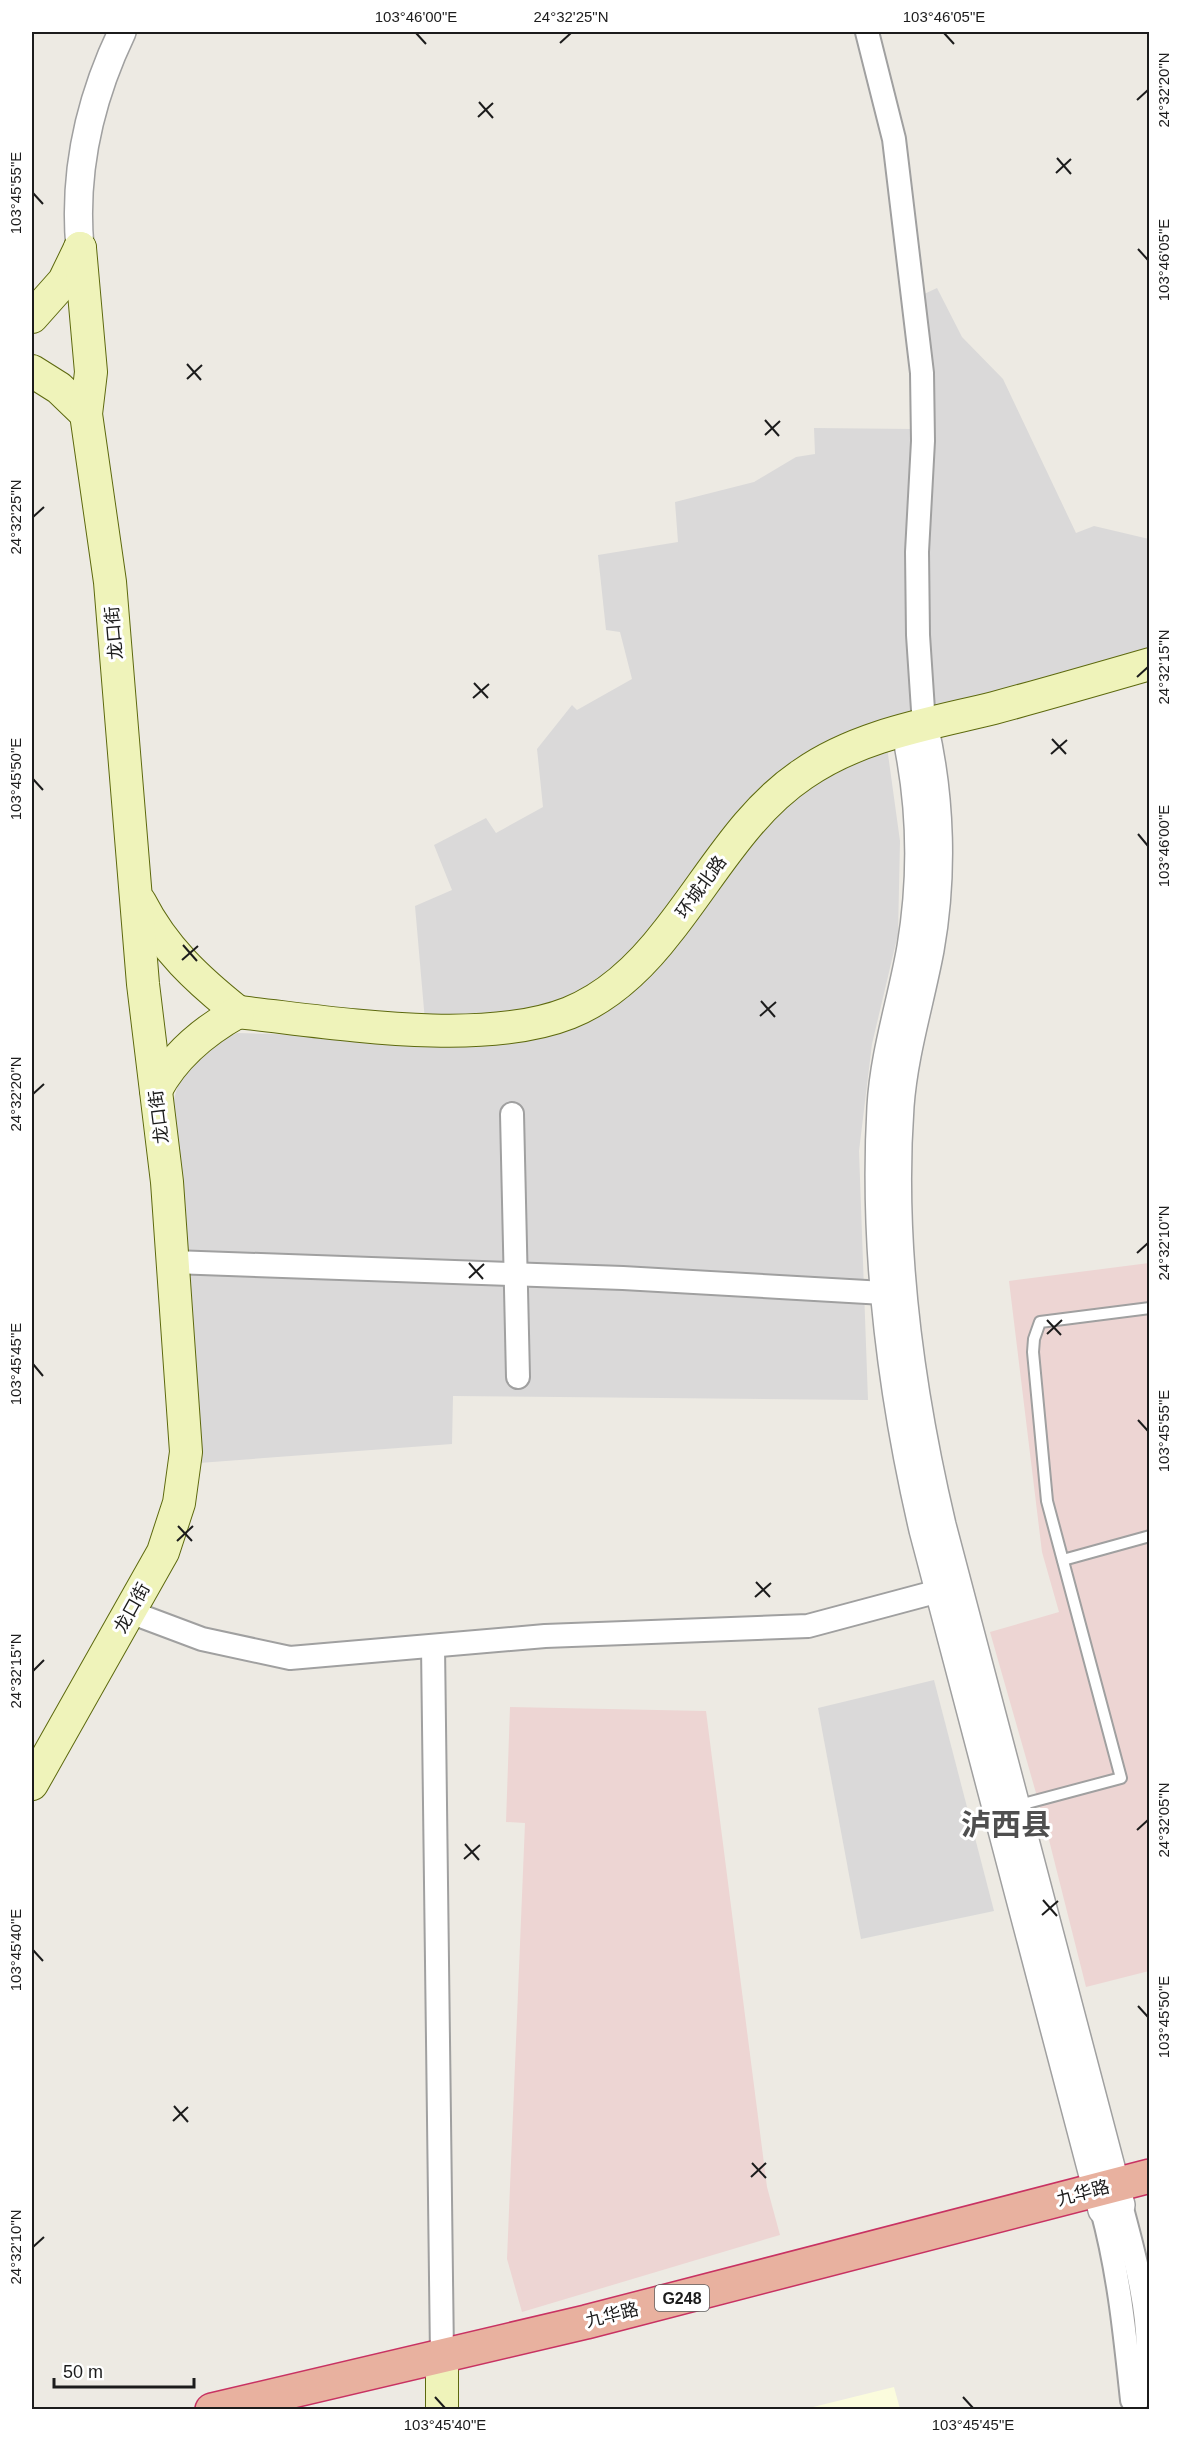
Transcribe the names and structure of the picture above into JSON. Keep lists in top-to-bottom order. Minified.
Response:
{"streets":{"highway":["九华路","G248"],"main road":["龙口街","环城北路"]},"districts":["泸西县"],"scale_bar":"50 m","coordinates":["103°46'00\"E","24°32'25\"N","103°46'05\"E","24°32'20\"N","103°45'55\"E","24°32'15\"N","103°45'50\"E","24°32'10\"N","103°45'45\"E","24°32'05\"N","103°45'40\"E"]}
